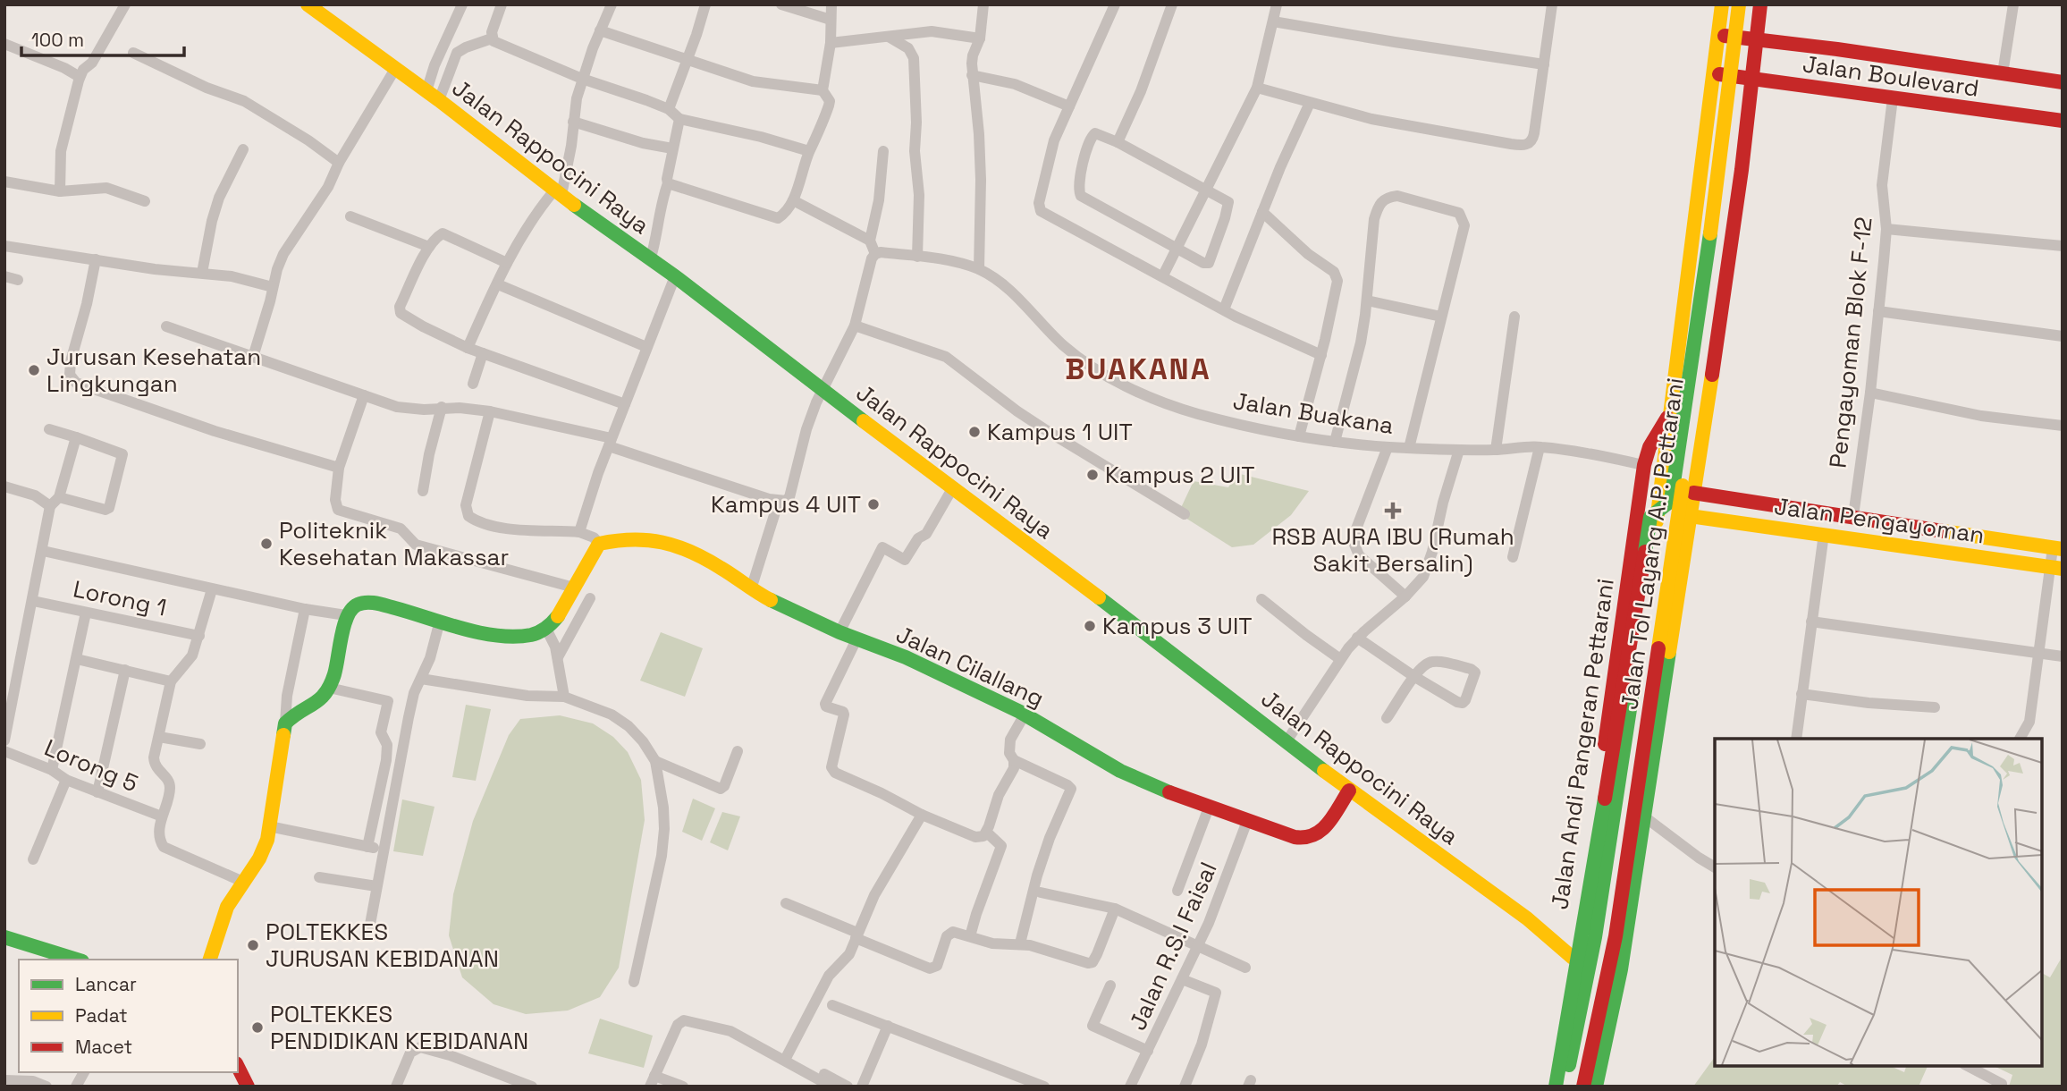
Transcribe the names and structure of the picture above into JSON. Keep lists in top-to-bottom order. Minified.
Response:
{"streets":{"main road":["Jalan Boulevard","Jalan Rappocini Raya","Jalan Pengayoman","Jalan Tol Layang A.P. Pettarani","Jalan Cilallang","Jalan Andi Pangeran Pettarani"],"street":["Pengayoman Blok F-12","Jalan Buakana","Lorong 1","Lorong 5","Jalan R.S.I Faisal"]},"crossings":[["Jalan Boulevard","Pengayoman Blok F-12"],["Jalan Boulevard","Jalan Andi Pangeran Pettarani"],["Jalan Rappocini Raya","Jalan Cilallang"],["Jalan Rappocini Raya","Jalan Andi Pangeran Pettarani"],["Pengayoman Blok F-12","Jalan Pengayoman"],["Jalan Buakana","Jalan Andi Pangeran Pettarani"],["Jalan Cilallang","Jalan R.S.I Faisal"]],"districts":["BUAKANA"],"places":{"other":["Jurusan Kesehatan Lingkungan","Kampus 1 UIT","Kampus 2 UIT","Kampus 4 UIT","Politeknik Kesehatan Makassar","Kampus 3 UIT","POLTEKKES JURUSAN KEBIDANAN","POLTEKKES PENDIDIKAN KEBIDANAN"],"health":["RSB AURA IBU (Rumah Sakit Bersalin)"]},"legend":["Lancar","Padat","Macet"],"scale_bar":"100 m"}
